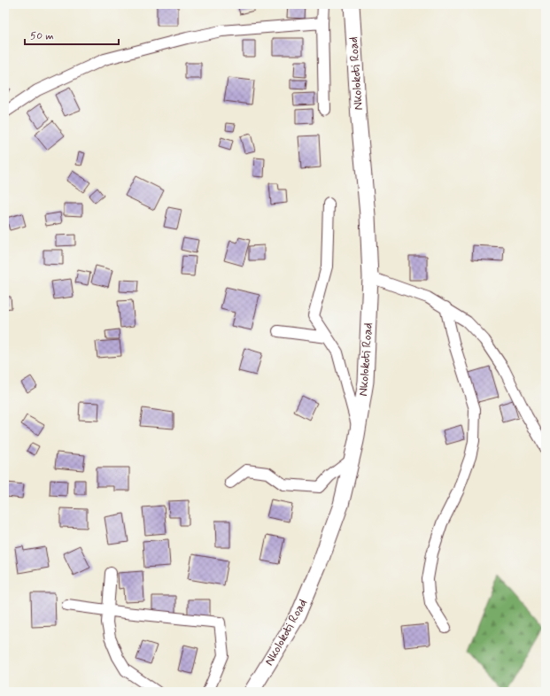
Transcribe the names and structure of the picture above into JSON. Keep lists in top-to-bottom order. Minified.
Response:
{"streets":{"main road":["Nkolokoti Road"]},"scale_bar":"50 m"}
